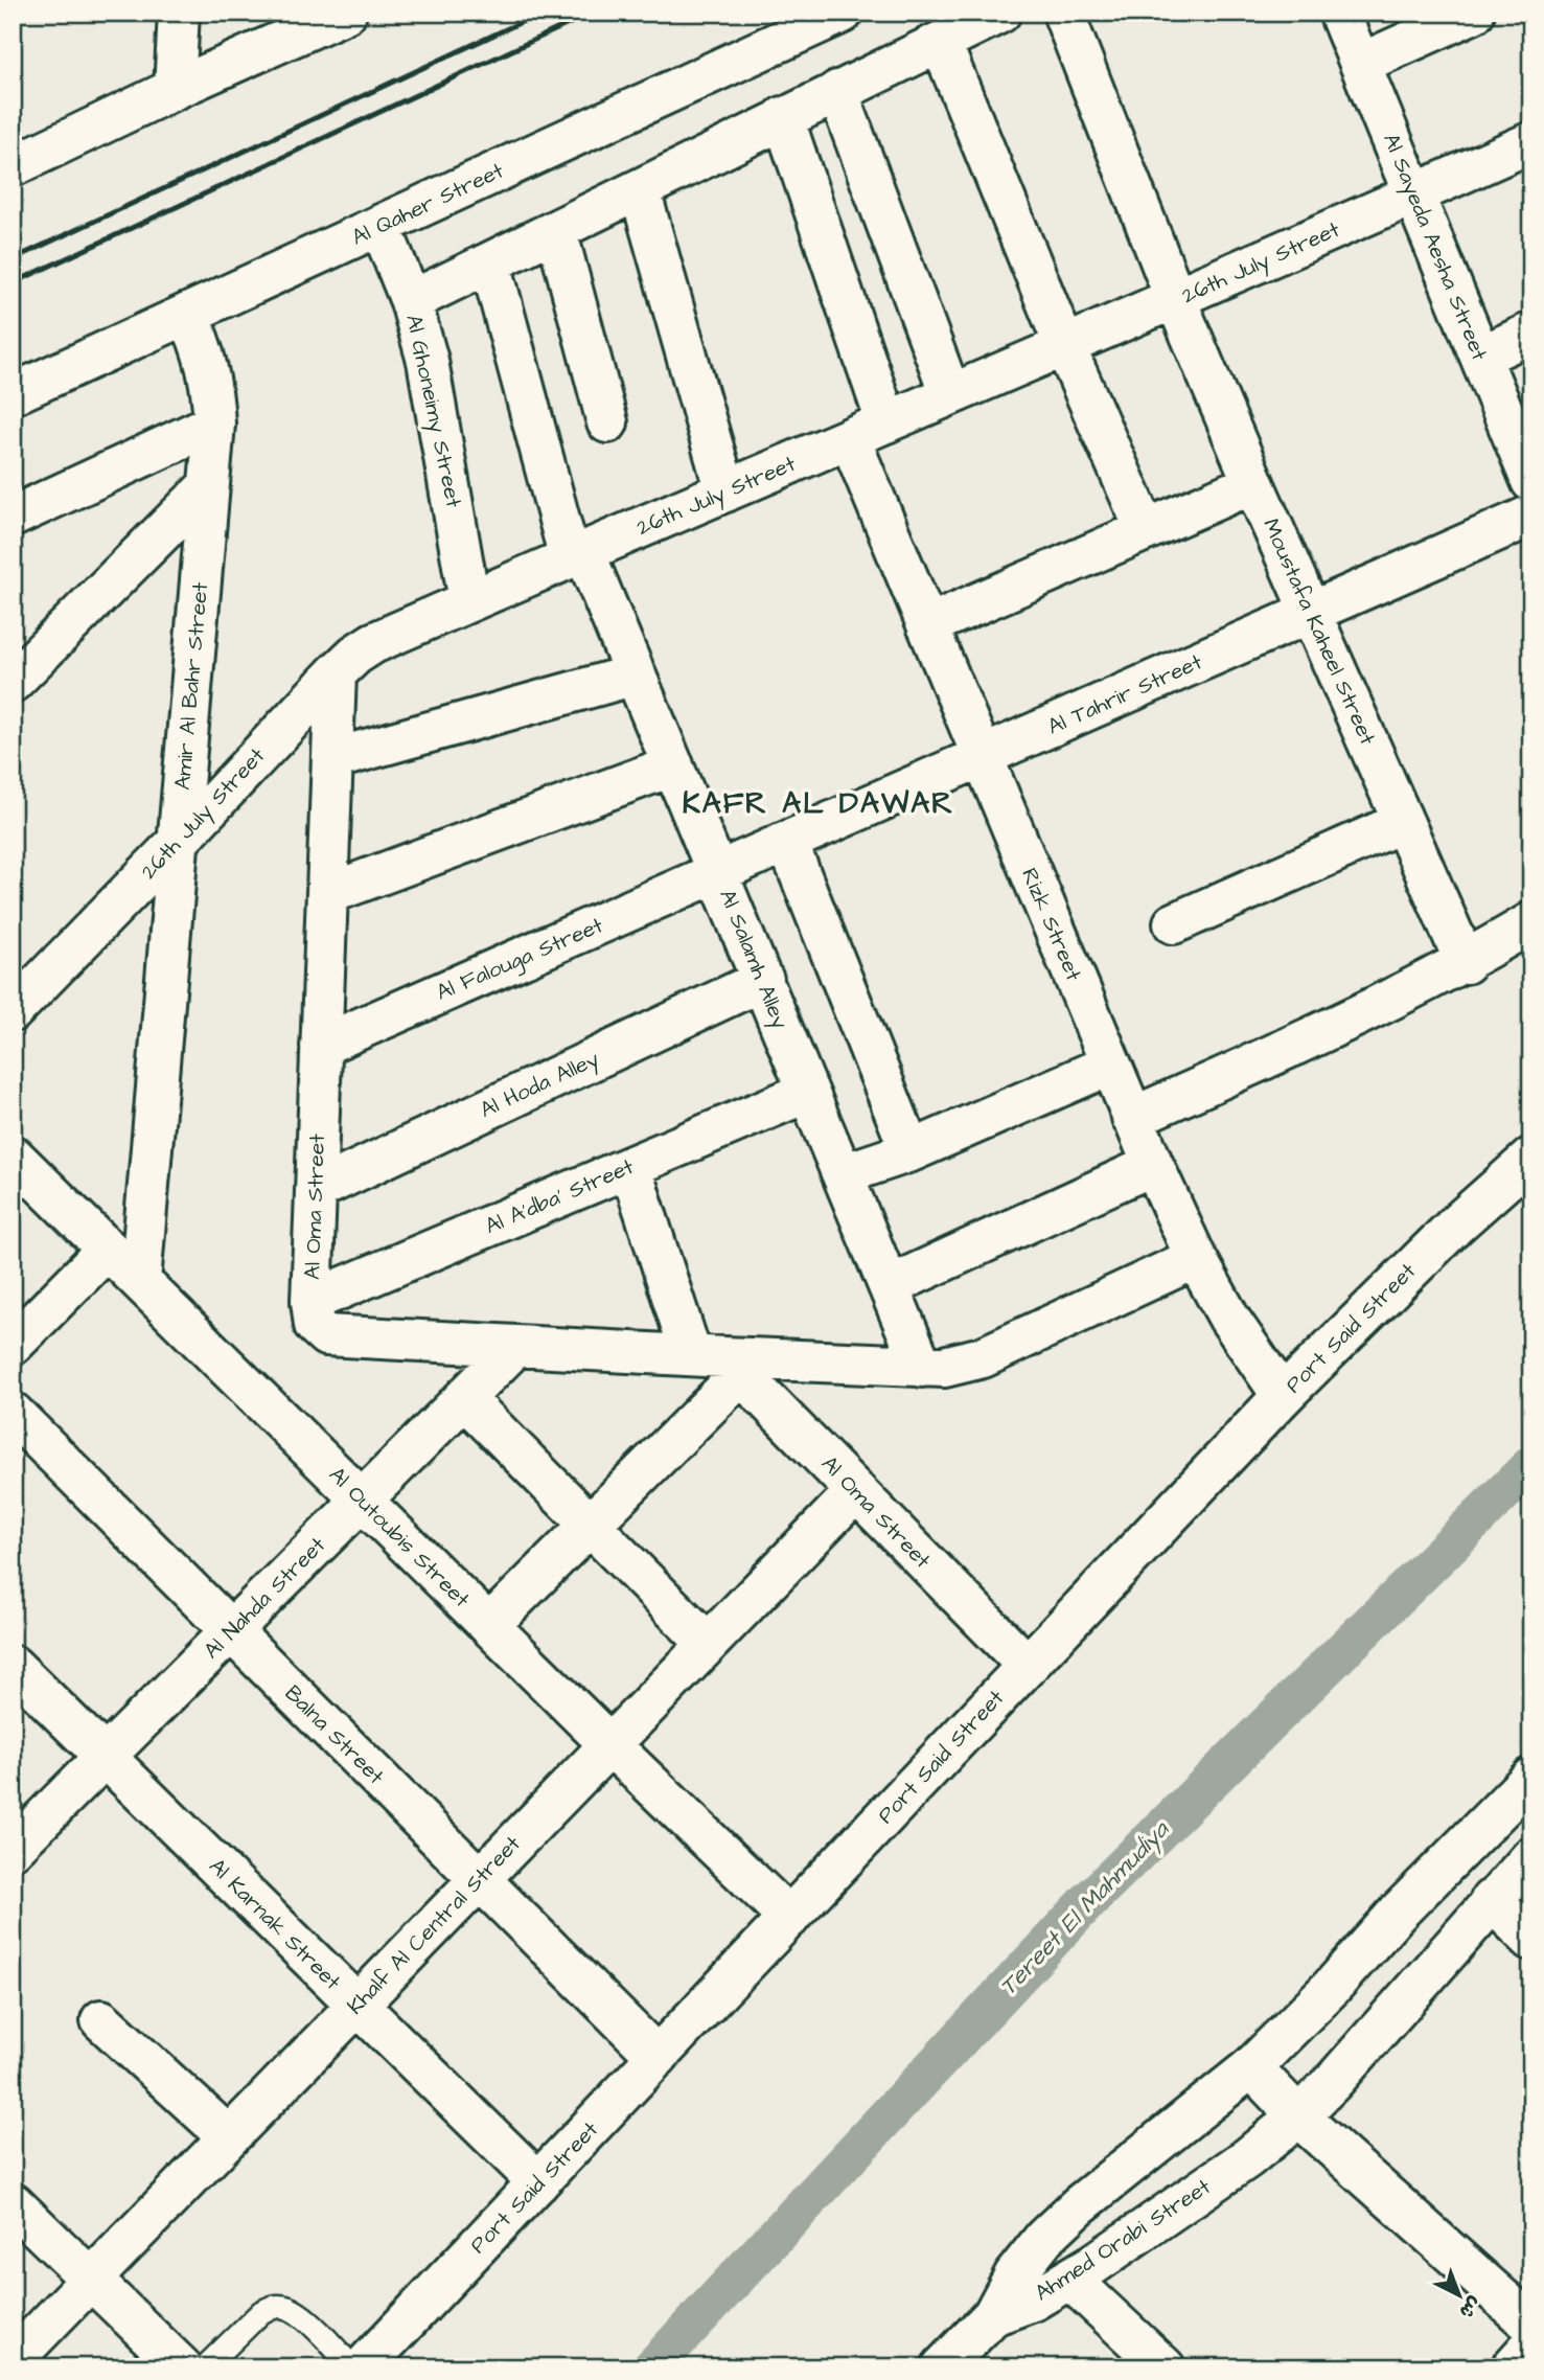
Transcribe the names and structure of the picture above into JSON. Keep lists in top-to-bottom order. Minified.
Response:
{"streets":{"street":["Al Qaher Street","Al Sayeda Aesha Street","26th July Street","Al Ghoneimy Street","Moustafa Kaheel Street","Amir Al Bahr Street","Al Tahrir Street","Rizk Street","Al Falouga Street","Al Salamh Alley","Al Hoda Alley","Al A'dba' Street","Al Oma Street","Port Said Street","Al Outoubis Street","Al Nahda Street","Balna Street","Al Karnak Street","Khalf Al Central Street","Ahmed Orabi Street"]},"crossings":[["Al Qaher Street","Al Ghoneimy Street"],["Al Qaher Street","Amir Al Bahr Street"],["Al Sayeda Aesha Street","26th July Street"],["26th July Street","Al Ghoneimy Street"],["26th July Street","Moustafa Kaheel Street"],["26th July Street","Amir Al Bahr Street"],["26th July Street","Rizk Street"],["26th July Street","Al Salamh Alley"],["26th July Street","Al Oma Street"],["Moustafa Kaheel Street","Al Tahrir Street"],["Amir Al Bahr Street","Al Outoubis Street"],["Al Tahrir Street","Rizk Street"],["Al Tahrir Street","Al Falouga Street"],["Al Tahrir Street","Al Salamh Alley"],["Rizk Street","Al Oma Street"],["Rizk Street","Port Said Street"],["Al Falouga Street","Al Salamh Alley"],["Al Falouga Street","Al Oma Street"],["Al Salamh Alley","Al Hoda Alley"],["Al Salamh Alley","Al A'dba' Street"],["Al Salamh Alley","Al Oma Street"],["Al Hoda Alley","Al Oma Street"],["Al A'dba' Street","Al Oma Street"],["Al Oma Street","Port Said Street"],["Al Oma Street","Al Nahda Street"],["Al Oma Street","Khalf Al Central Street"],["Port Said Street","Al Outoubis Street"],["Port Said Street","Balna Street"],["Port Said Street","Al Karnak Street"],["Al Outoubis Street","Al Nahda Street"],["Al Outoubis Street","Khalf Al Central Street"],["Al Nahda Street","Balna Street"],["Al Nahda Street","Al Karnak Street"],["Balna Street","Khalf Al Central Street"],["Al Karnak Street","Khalf Al Central Street"]],"districts":["KAFR AL DAWAR"],"water":["Tereet El Mahmudiya"],"north":"bottom right"}
